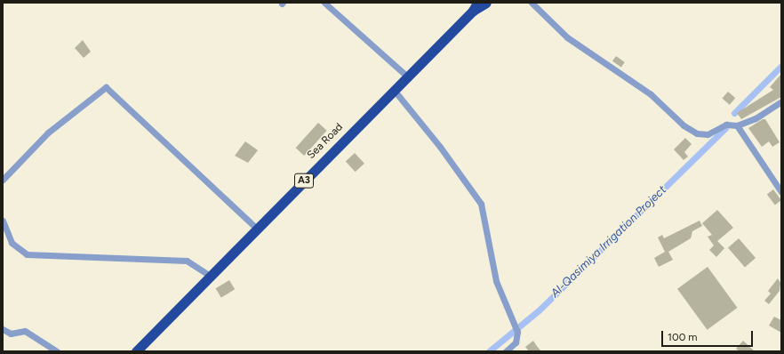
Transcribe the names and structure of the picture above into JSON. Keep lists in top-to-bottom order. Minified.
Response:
{"streets":{"highway":["Sea Road","A3"]},"water":["Al-Qasimiya Irrigation Project"],"scale_bar":"100 m"}
